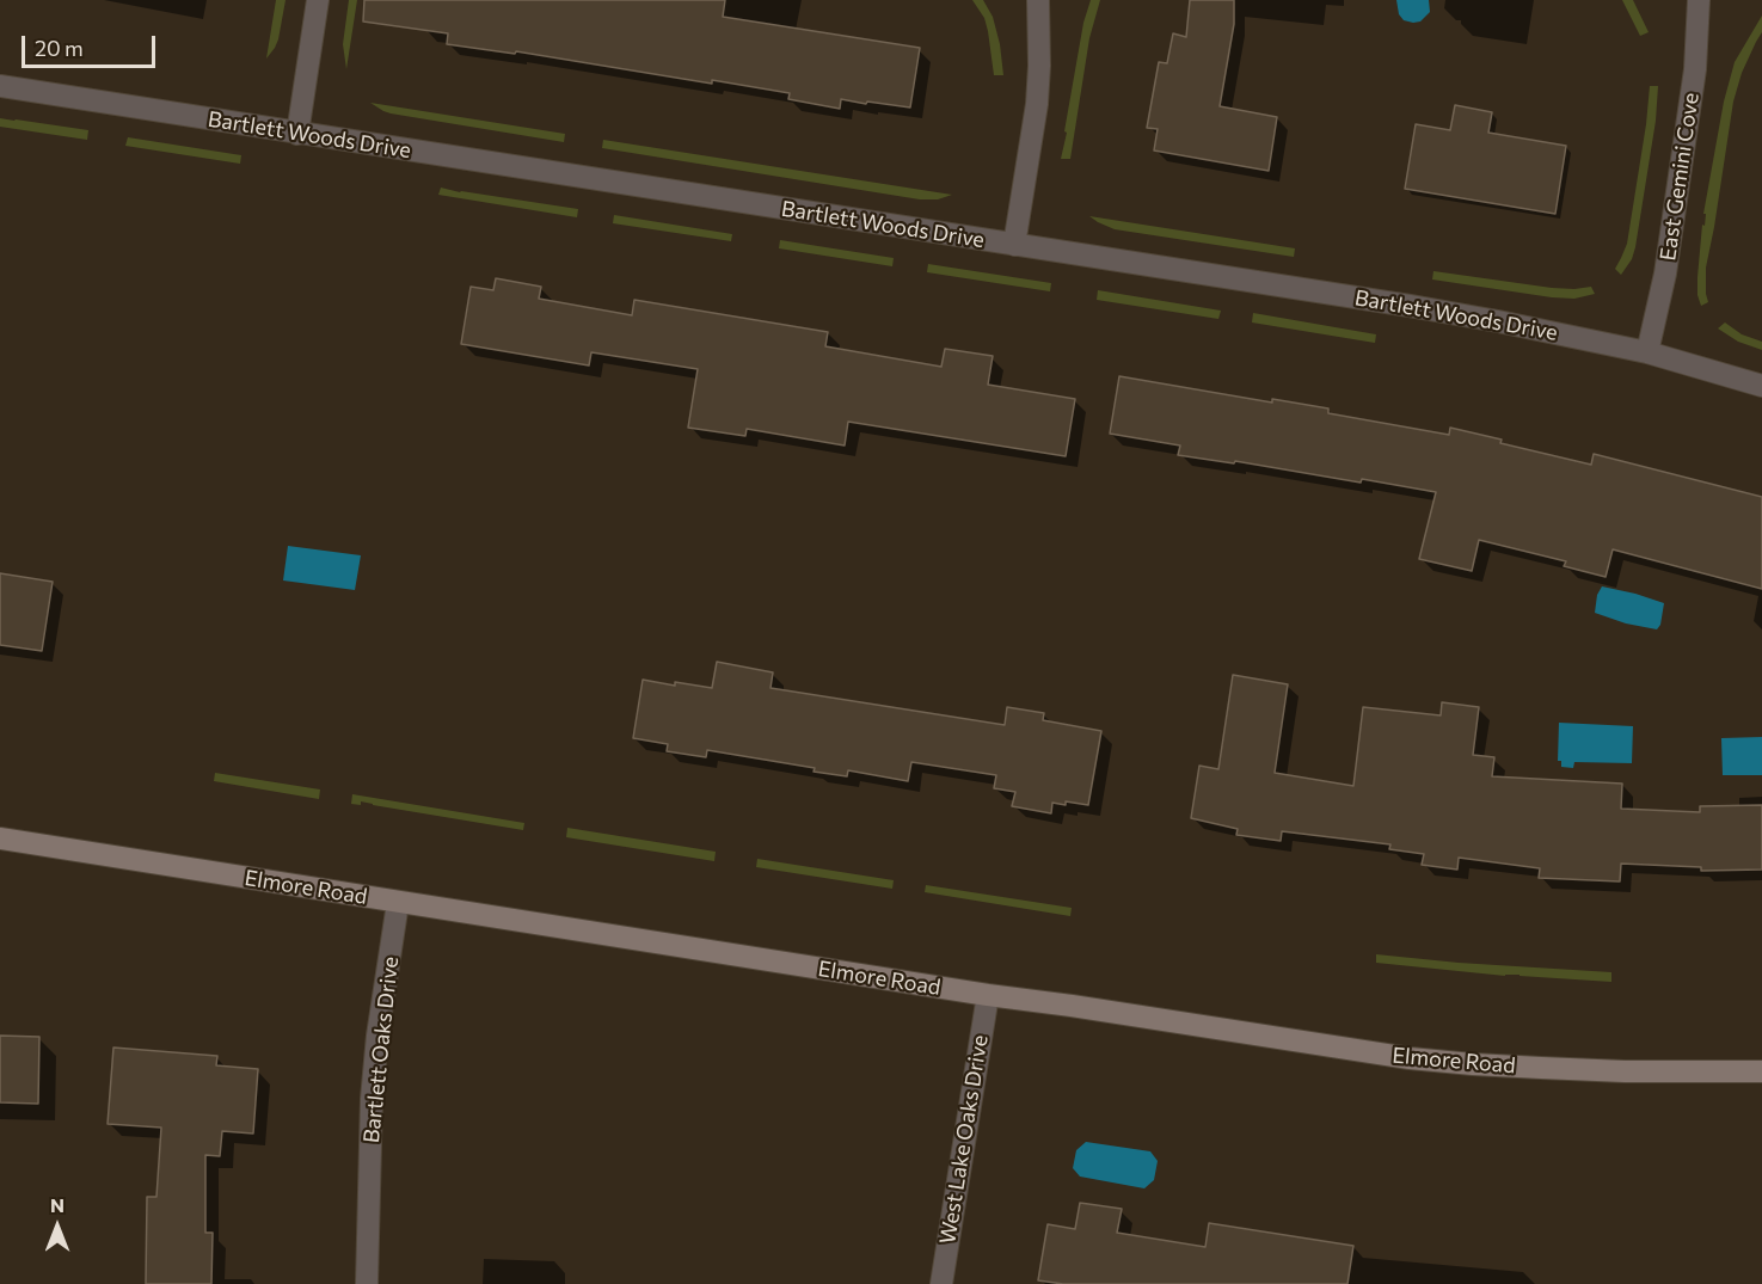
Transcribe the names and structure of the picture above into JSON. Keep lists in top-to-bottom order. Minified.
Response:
{"streets":{"street":["Bartlett Woods Drive","East Gemini Cove","Elmore Road","Bartlett Oaks Drive","West Lake Oaks Drive"]},"crossings":[["Bartlett Woods Drive","East Gemini Cove"],["Elmore Road","Bartlett Oaks Drive"],["Elmore Road","West Lake Oaks Drive"]],"scale_bar":"20 m","north":"top"}
